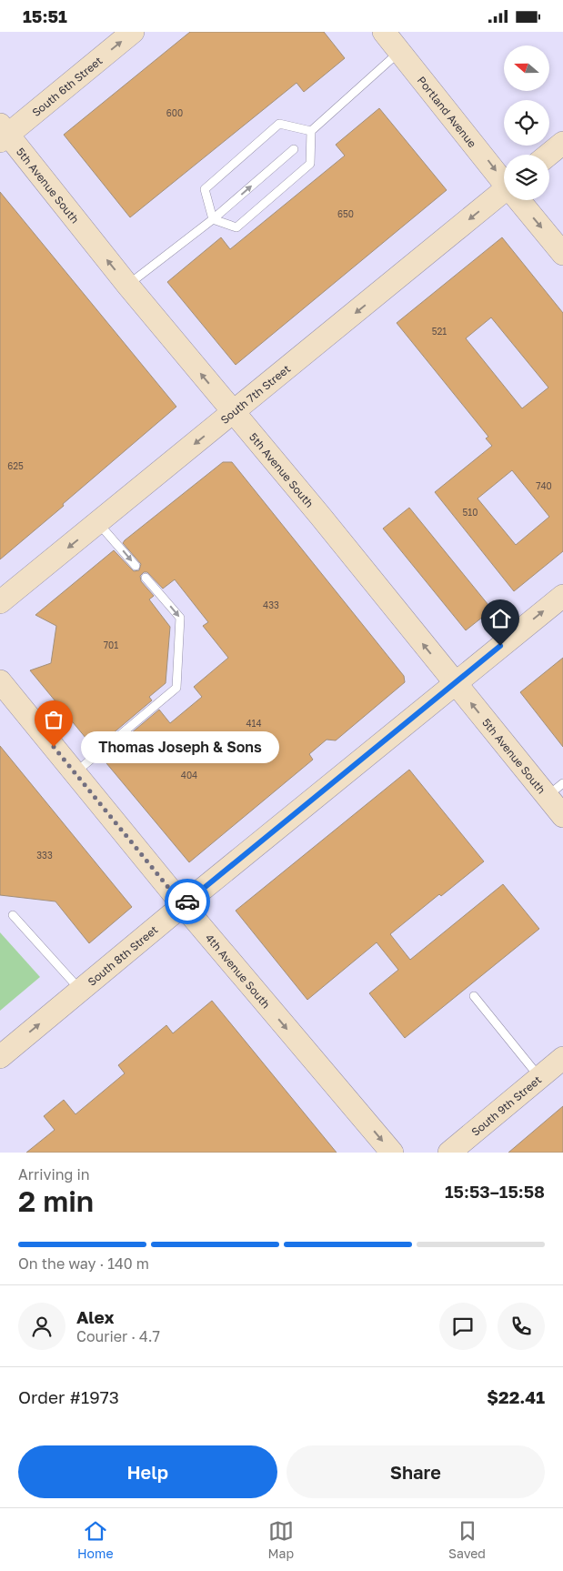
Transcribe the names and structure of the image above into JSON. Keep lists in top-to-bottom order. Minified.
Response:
{"streets":{"main road":["South 6th Street","Portland Avenue","5th Avenue South","South 7th Street","South 8th Street","4th Avenue South","South 9th Street"]},"crossings":[["South 6th Street","5th Avenue South"],["5th Avenue South","South 7th Street"],["5th Avenue South","South 8th Street"],["South 8th Street","4th Avenue South"]],"one_way":["South 6th Street","Portland Avenue","5th Avenue South","South 7th Street","4th Avenue South"],"places":["Thomas Joseph & Sons"],"house_numbers":["600","650","521","625","740","510","433","701","414","404","333"],"north":"left","page":{"status":"15:51","bubble":"Thomas Joseph & Sons","heading":["2 min","Arriving in","15:53–15:58"],"panel":["Alex","Courier · 4.7","Order #1973","$22.41"],"bar":"On the way · 140 m","buttons":["Help","Share"],"tabs":["Home","Map","Saved"]}}
